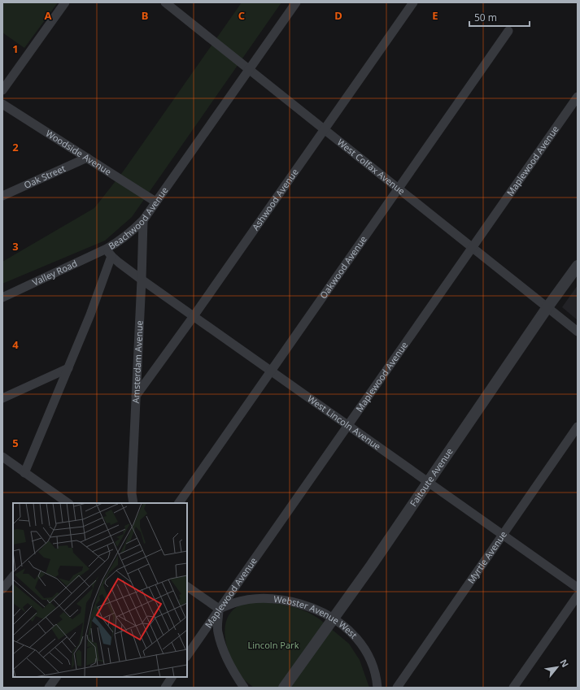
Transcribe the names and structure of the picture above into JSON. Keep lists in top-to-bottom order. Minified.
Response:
{"streets":{"street":["Woodside Avenue","Maplewood Avenue","West Colfax Avenue","Oak Street","Ashwood Avenue","Beachwood Avenue","Oakwood Avenue","Valley Road","Amsterdam Avenue","West Lincoln Avenue","Faitoute Avenue","Myrtle Avenue","Webster Avenue West"]},"crossings":[["Woodside Avenue","Oak Street"],["Woodside Avenue","Beachwood Avenue"],["Maplewood Avenue","West Colfax Avenue"],["Maplewood Avenue","West Lincoln Avenue"],["Maplewood Avenue","Webster Avenue West"],["West Colfax Avenue","Ashwood Avenue"],["West Colfax Avenue","Beachwood Avenue"],["West Colfax Avenue","Oakwood Avenue"],["West Colfax Avenue","Faitoute Avenue"],["Ashwood Avenue","Amsterdam Avenue"],["Ashwood Avenue","West Lincoln Avenue"],["Beachwood Avenue","Valley Road"],["Beachwood Avenue","Amsterdam Avenue"],["Beachwood Avenue","West Lincoln Avenue"],["Oakwood Avenue","West Lincoln Avenue"],["Valley Road","West Lincoln Avenue"],["Amsterdam Avenue","West Lincoln Avenue"],["West Lincoln Avenue","Faitoute Avenue"],["West Lincoln Avenue","Myrtle Avenue"],["Faitoute Avenue","Webster Avenue West"]],"parks":["Lincoln Park"],"scale_bar":"50 m","north":"top right","grid":{"columns":["A","B","C","D","E"],"rows":["1","2","3","4","5"]}}
